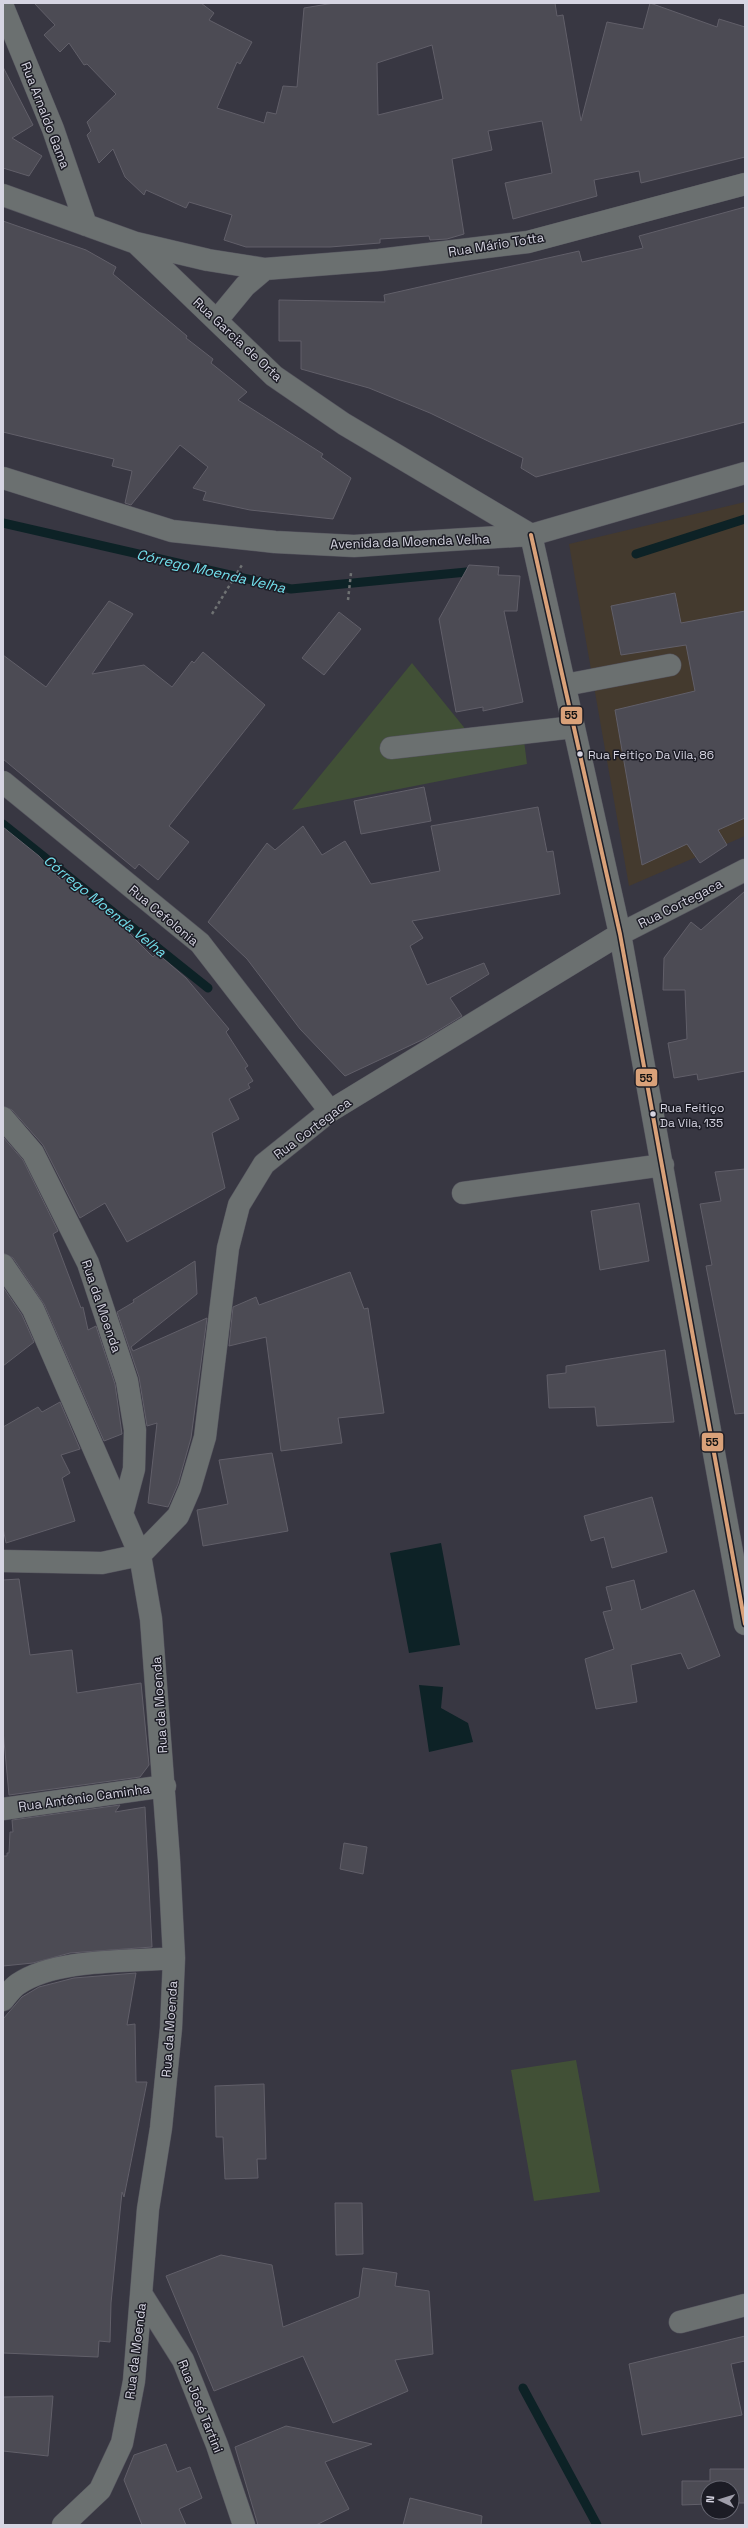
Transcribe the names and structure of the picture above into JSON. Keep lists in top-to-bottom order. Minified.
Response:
{"streets":{"street":["Rua Arnaldo Gama","Rua Mário Totta","Rua Garcia de Orta","Avenida da Moenda Velha","Rua Cortegaca","Rua Cefolonia","Rua da Moenda","Rua Antônio Caminha","Rua José Tartini"]},"crossings":[["Rua Arnaldo Gama","Rua Garcia de Orta"],["Rua Mário Totta","Rua Garcia de Orta"],["Rua Garcia de Orta","Avenida da Moenda Velha"],["Rua Cortegaca","Rua Cefolonia"],["Rua Cortegaca","Rua da Moenda"],["Rua da Moenda","Rua Antônio Caminha"],["Rua da Moenda","Rua José Tartini"]],"water":["Córrego Moenda Velha"],"places":["Rua Feitiço Da Vila, 86","Rua Feitiço Da Vila, 135"],"lines":["transit line 55"],"north":"left"}
